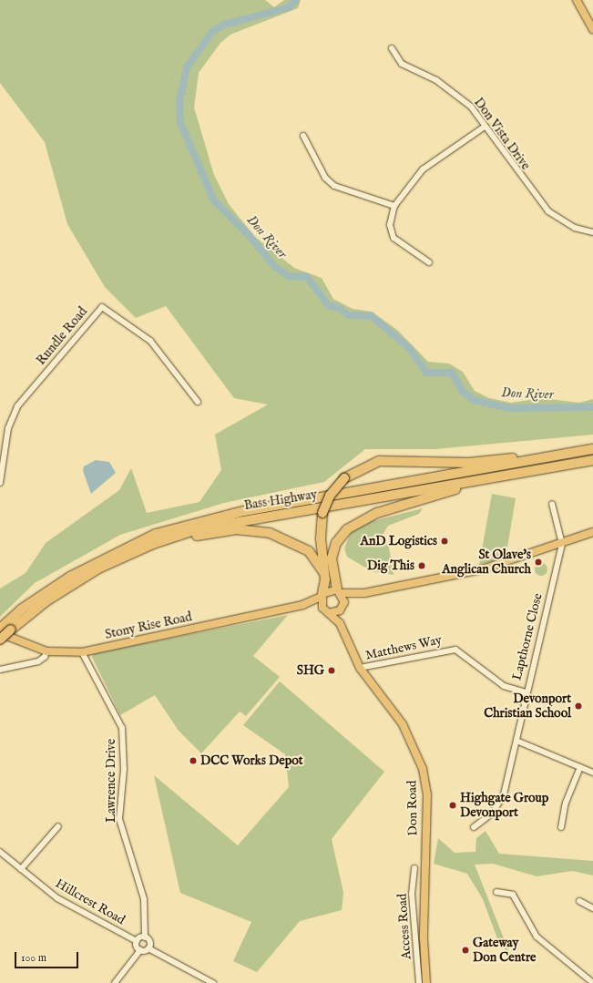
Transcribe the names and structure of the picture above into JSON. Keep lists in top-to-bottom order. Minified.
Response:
{"streets":{"highway":["Bass Highway"],"main road":["Stony Rise Road","Don Road"],"street":["Don Vista Drive","Rundle Road","Lapthorne Close","Matthews Way","Lawrence Drive","Hillcrest Road","Access Road"]},"crossings":[["Stony Rise Road","Lawrence Drive"],["Stony Rise Road","Don Road"],["Lapthorne Close","Matthews Way"],["Matthews Way","Don Road"]],"water":["Don River"],"places":["AnD Logistics","St Olave's Anglican Church","Dig This","SHG","Devonport Christian School","DCC Works Depot","Highgate Group Devonport","Gateway Don Centre"],"scale_bar":"100 m"}
